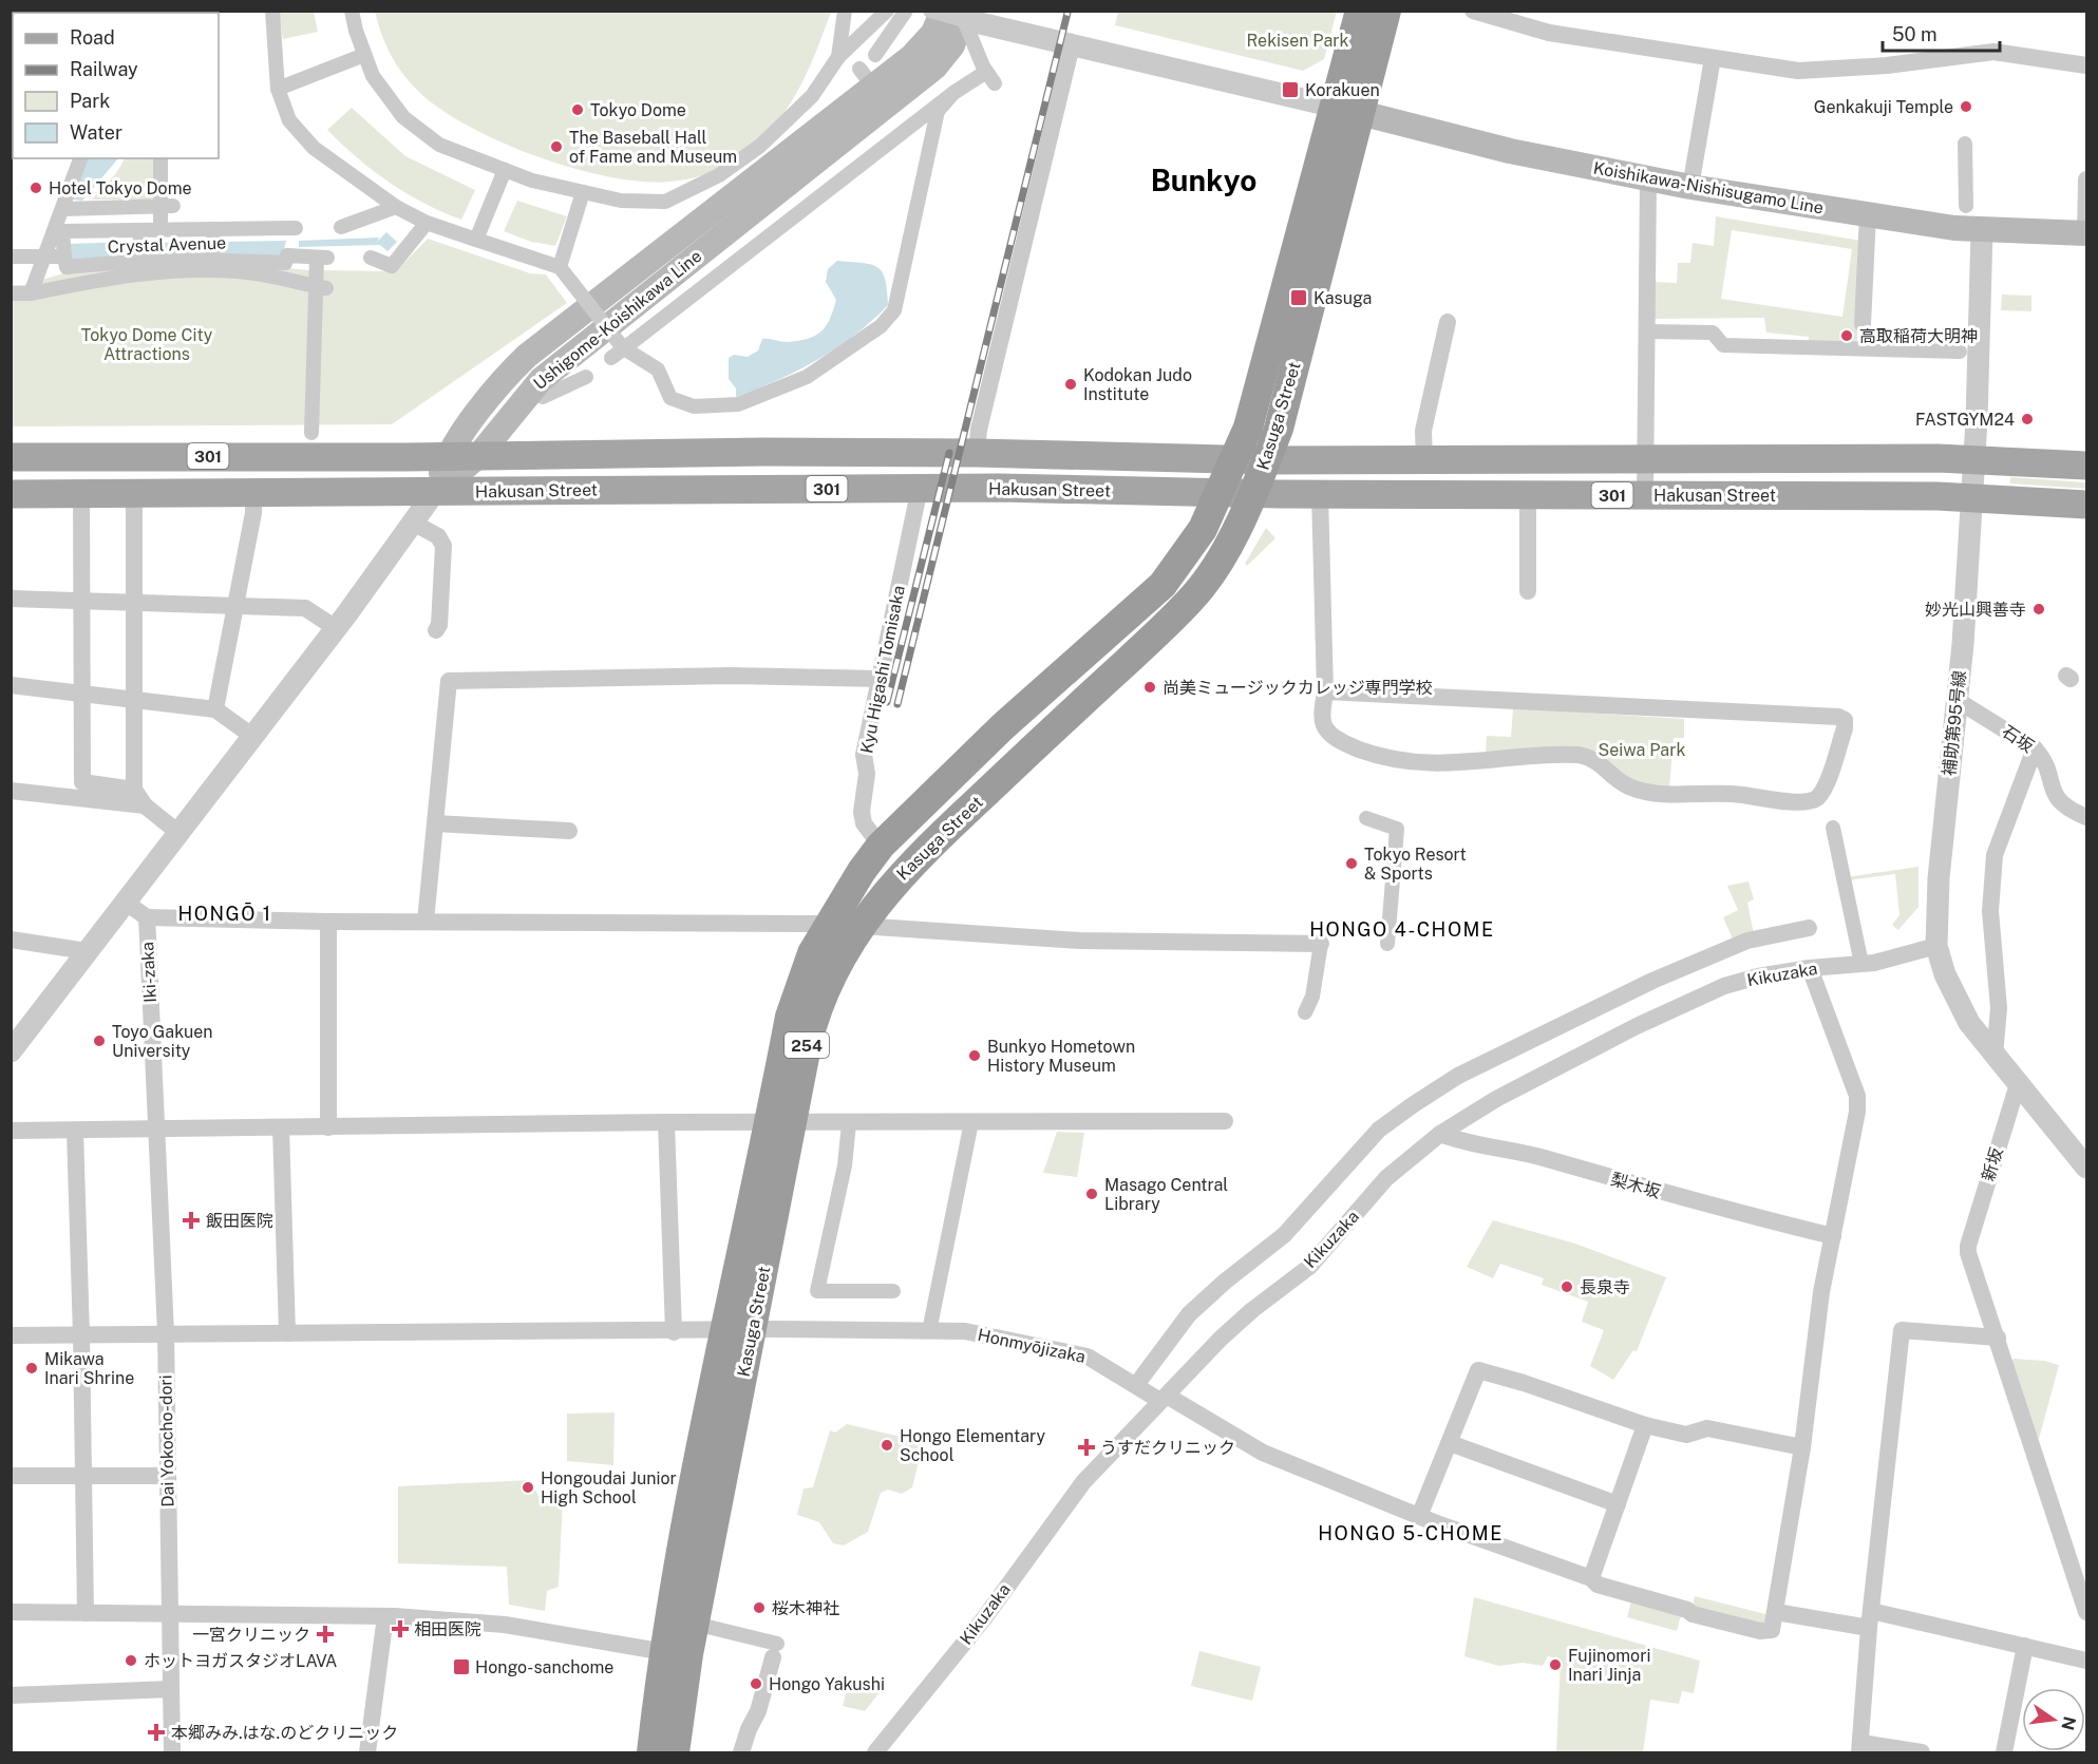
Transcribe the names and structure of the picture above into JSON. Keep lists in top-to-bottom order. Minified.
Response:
{"streets":{"highway":["Kasuga Street","254"],"main road":["Koishikawa-Nishisugamo Line","Ushigome-Koishikawa Line","301","Hakusan Street"],"street":["Crystal Avenue","Kyu Higashi Tomisaka","補助第95号線","石坂","Iki-zaka","Kikuzaka","新坂","梨木坂","Honmyōjizaka","Dai Yokocho-dori"]},"crossings":[["Koishikawa-Nishisugamo Line","Kasuga Street"],["Koishikawa-Nishisugamo Line","補助第95号線"],["Ushigome-Koishikawa Line","Hakusan Street"],["Kasuga Street","Hakusan Street"],["Kasuga Street","Kyu Higashi Tomisaka"],["Kasuga Street","Honmyōjizaka"],["Hakusan Street","Kyu Higashi Tomisaka"],["Hakusan Street","補助第95号線"],["補助第95号線","石坂"],["補助第95号線","Kikuzaka"],["補助第95号線","新坂"],["Iki-zaka","Dai Yokocho-dori"],["Kikuzaka","梨木坂"],["Kikuzaka","Honmyōjizaka"],["Honmyōjizaka","Dai Yokocho-dori"]],"districts":["Bunkyo","HONGŌ 1","HONGO 4-CHOME","HONGO 5-CHOME"],"parks":["Rekisen Park","Tokyo Dome City Attractions","Seiwa Park"],"places":{"transit":["Korakuen","Kasuga","Hongo-sanchome"],"other":["Genkakuji Temple","Tokyo Dome","The Baseball Hall of Fame and Museum","Hotel Tokyo Dome","高取稲荷大明神","Kodokan Judo Institute","FASTGYM24","妙光山興善寺","尚美ミュージックカレッジ専門学校","Tokyo Resort & Sports","Toyo Gakuen University","Bunkyo Hometown History Museum","Masago Central Library","長泉寺","Mikawa Inari Shrine","Hongo Elementary School","Hongoudai Junior High School","桜木神社","ホットヨガスタジオLAVA","Fujinomori Inari Jinja","Hongo Yakushi"],"health":["飯田医院","うすだクリニック","相田医院","一宮クリニック","本郷みみ.はな.のどクリニック"]},"legend":["Road","Railway","Park","Water"],"scale_bar":"50 m","north":"right"}
